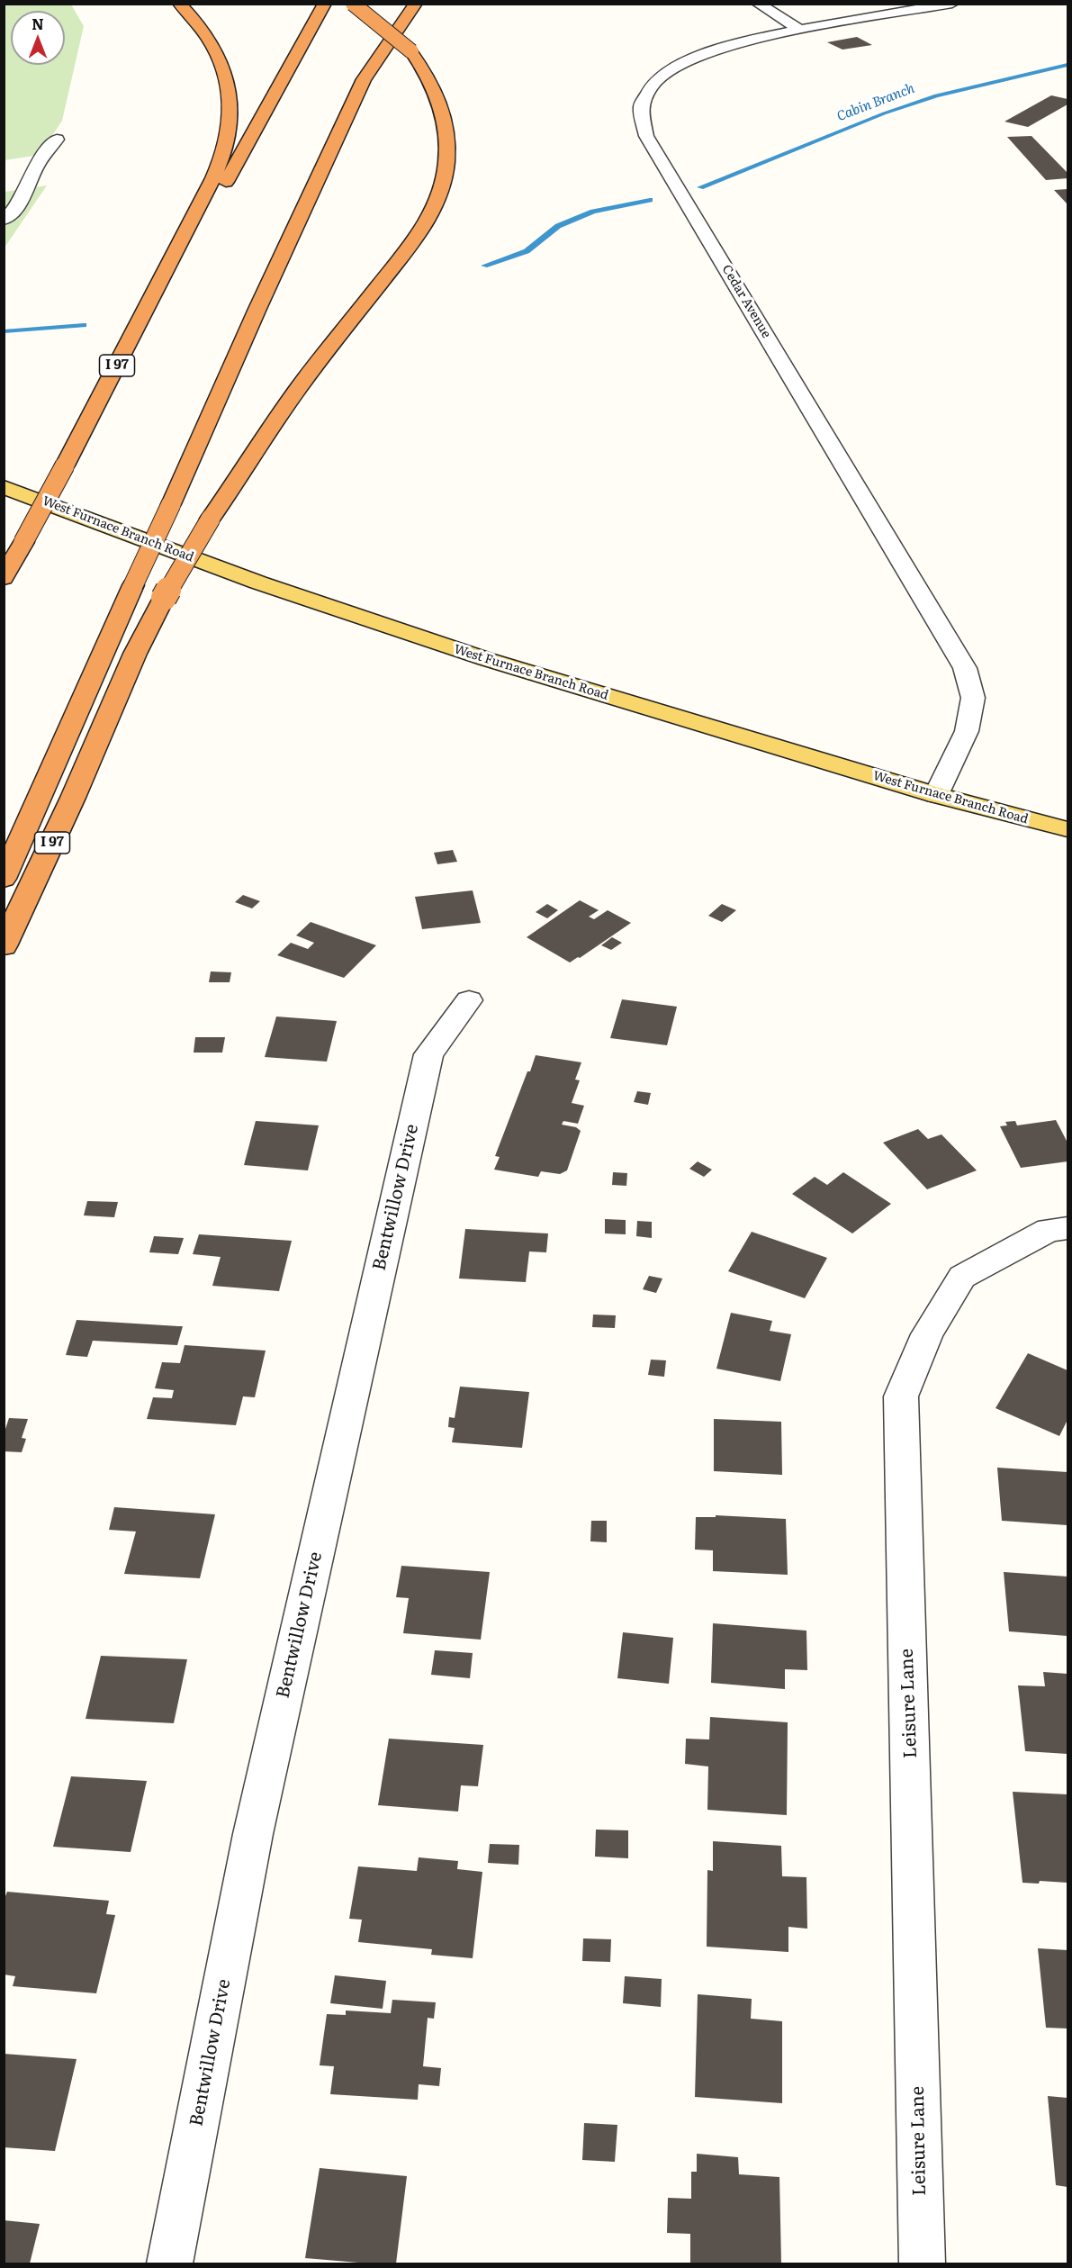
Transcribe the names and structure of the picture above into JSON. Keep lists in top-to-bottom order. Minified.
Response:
{"streets":{"highway":["I 97"],"main road":["West Furnace Branch Road"],"street":["Cedar Avenue","Bentwillow Drive","Leisure Lane"]},"crossings":[["Cedar Avenue","West Furnace Branch Road"]],"water":["Cabin Branch"],"north":"top"}
